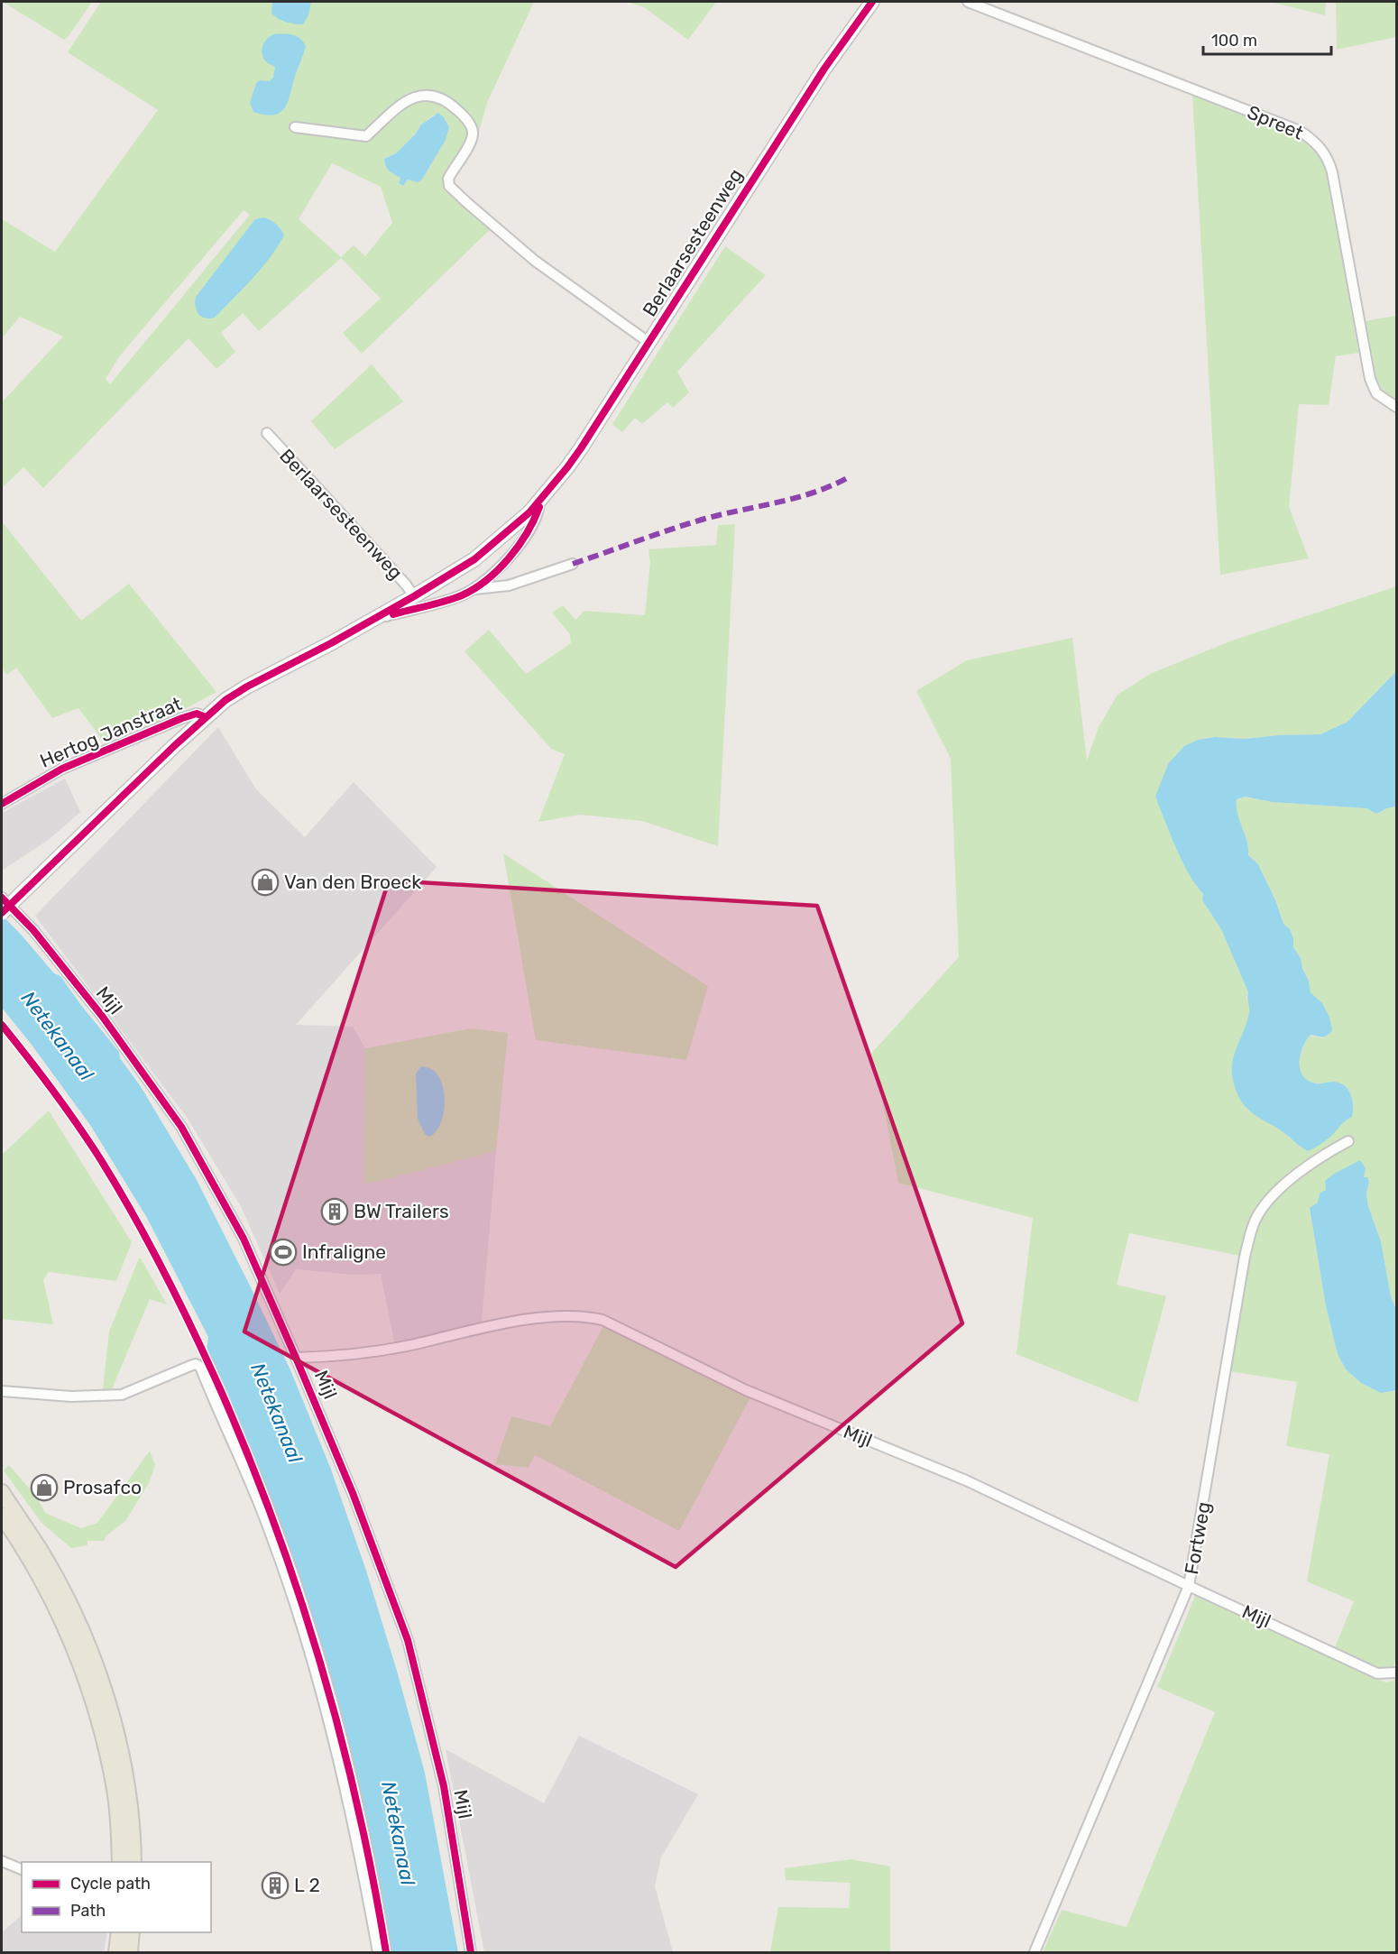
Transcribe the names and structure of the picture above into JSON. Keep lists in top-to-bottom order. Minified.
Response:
{"streets":{"street":["Spreet","Berlaarsesteenweg","Hertog Janstraat","Mijl","Fortweg"]},"crossings":[["Berlaarsesteenweg","Hertog Janstraat"],["Mijl","Fortweg"]],"water":["Netekanaal"],"places":{"shop":["Van den Broeck","Prosafco"],"building":["BW Trailers","L 2"],"sports":["Infraligne"]},"legend":["Cycle path","Path"],"scale_bar":"100 m"}
